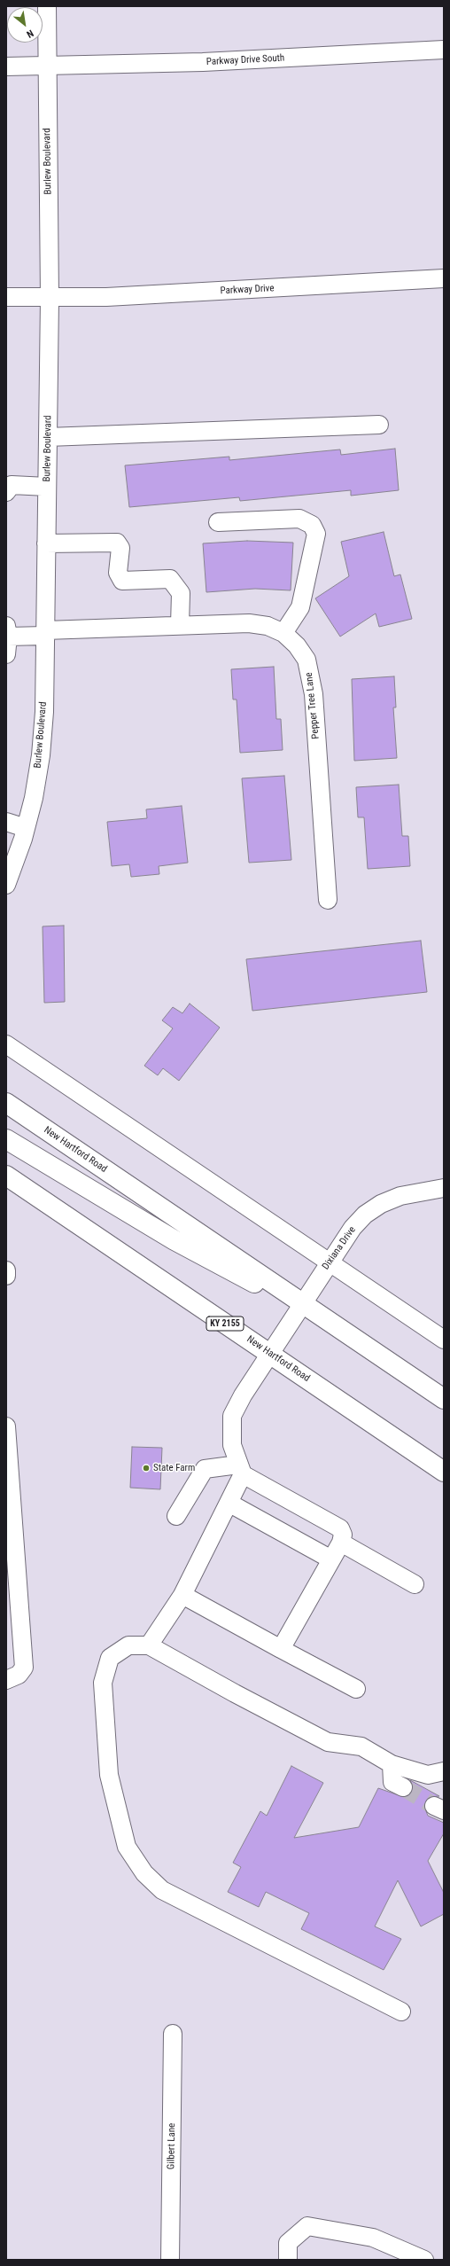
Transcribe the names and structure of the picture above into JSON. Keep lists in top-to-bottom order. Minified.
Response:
{"streets":{"main road":["New Hartford Road","KY 2155"],"street":["Parkway Drive South","Burlew Boulevard","Parkway Drive","Pepper Tree Lane","Dixiana Drive","Gilbert Lane"]},"crossings":[["Parkway Drive South","Burlew Boulevard"],["Burlew Boulevard","Parkway Drive"],["Burlew Boulevard","Pepper Tree Lane"],["New Hartford Road","Dixiana Drive"]],"places":["State Farm"],"north":"bottom right"}
